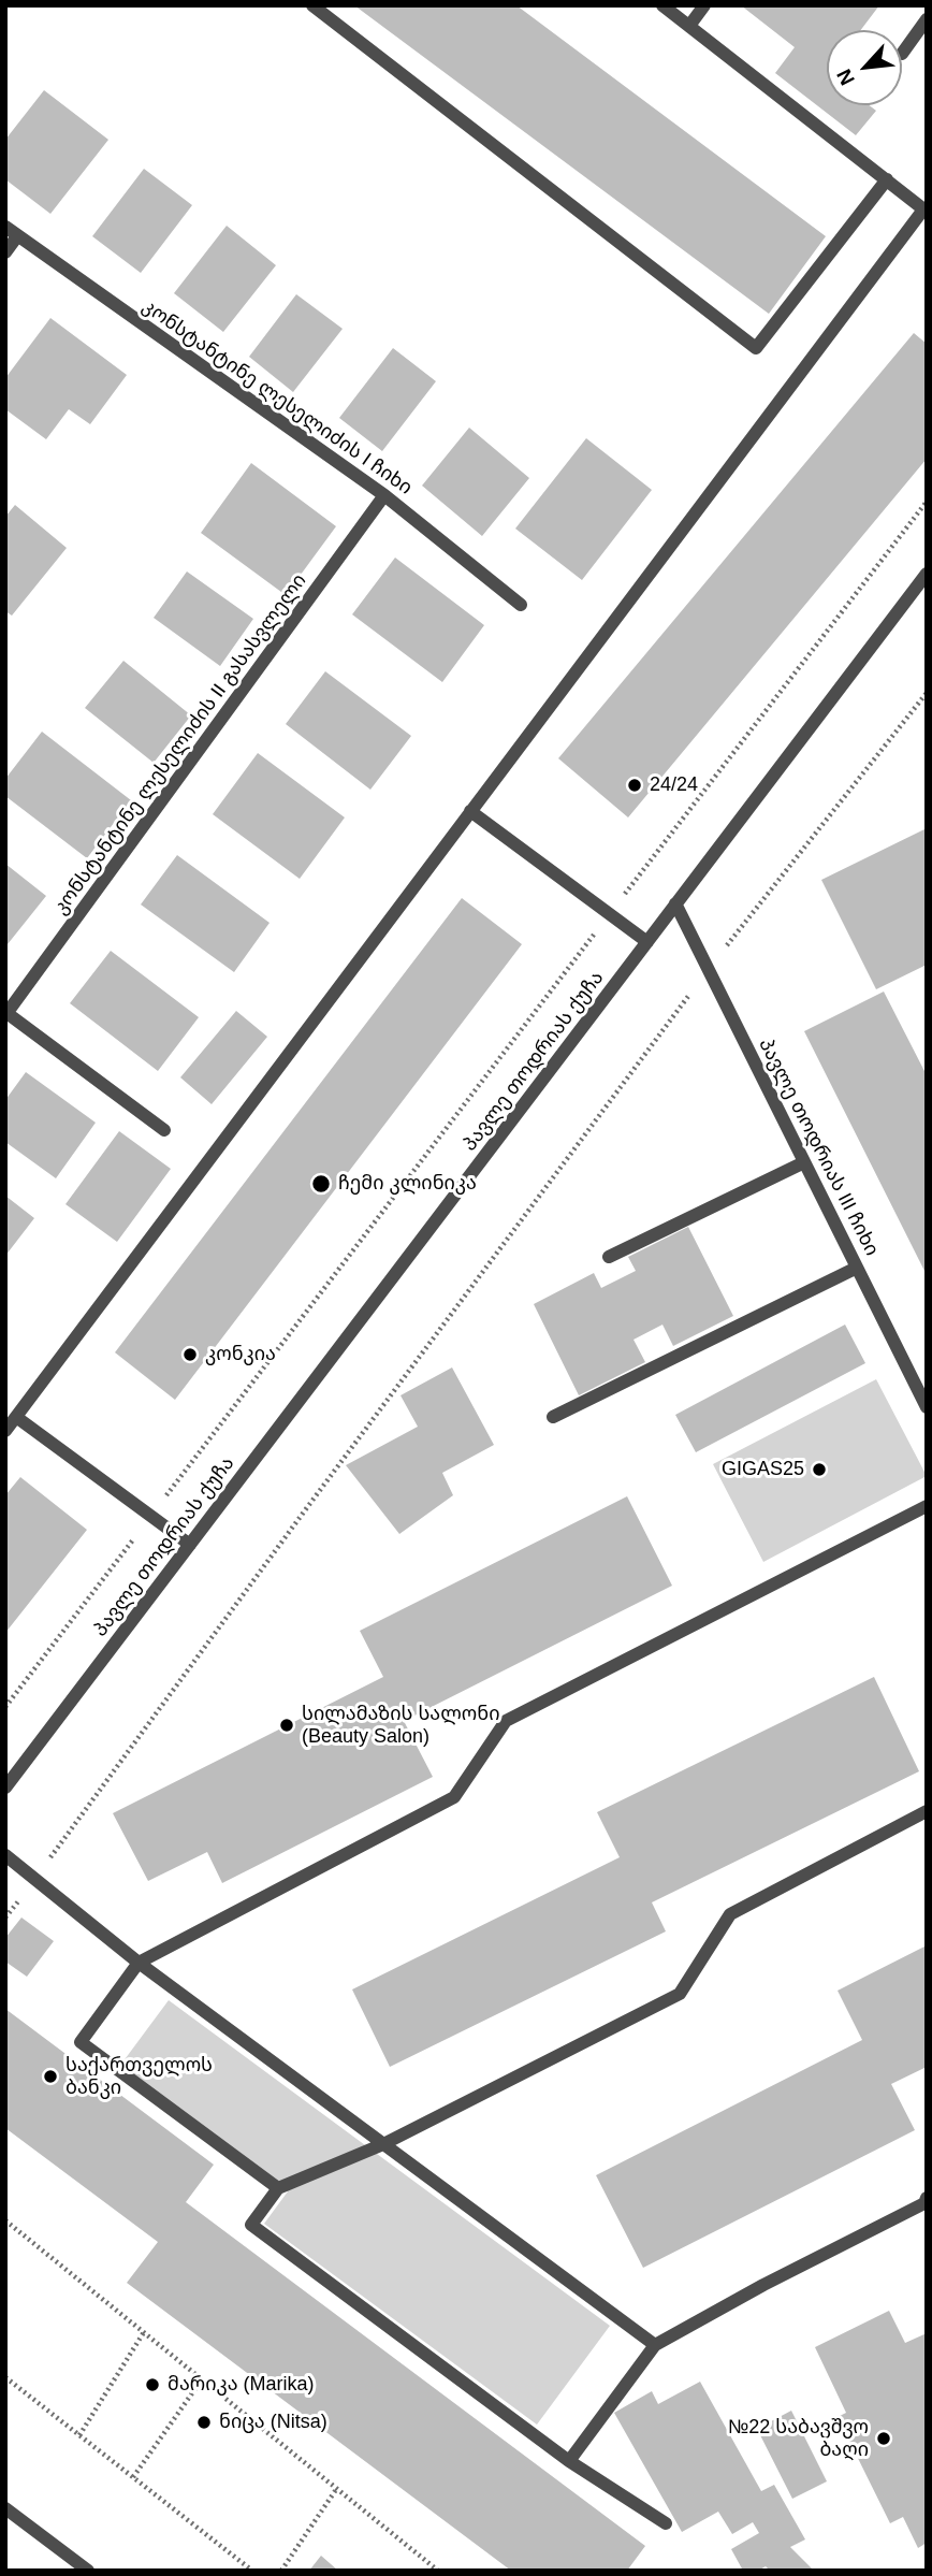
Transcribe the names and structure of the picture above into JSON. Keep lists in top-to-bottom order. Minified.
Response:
{"streets":{"street":["კონსტანტინე ლესელიძის I ჩიხი","კონსტანტინე ლესელიძის II გასასვლელი","პავლე თოდრიას ქუჩა","პავლე თოდრიას III ჩიხი"]},"crossings":[["კონსტანტინე ლესელიძის I ჩიხი","კონსტანტინე ლესელიძის II გასასვლელი"],["პავლე თოდრიას ქუჩა","პავლე თოდრიას III ჩიხი"]],"places":["24/24","ჩემი კლინიკა","კონკია","GIGAS25","სილამაზის სალონი (Beauty Salon)","საქართველოს ბანკი","მარიკა (Marika)","ნიცა (Nitsa)","№22 საბავშვო ბაღი"],"north":"bottom left"}
